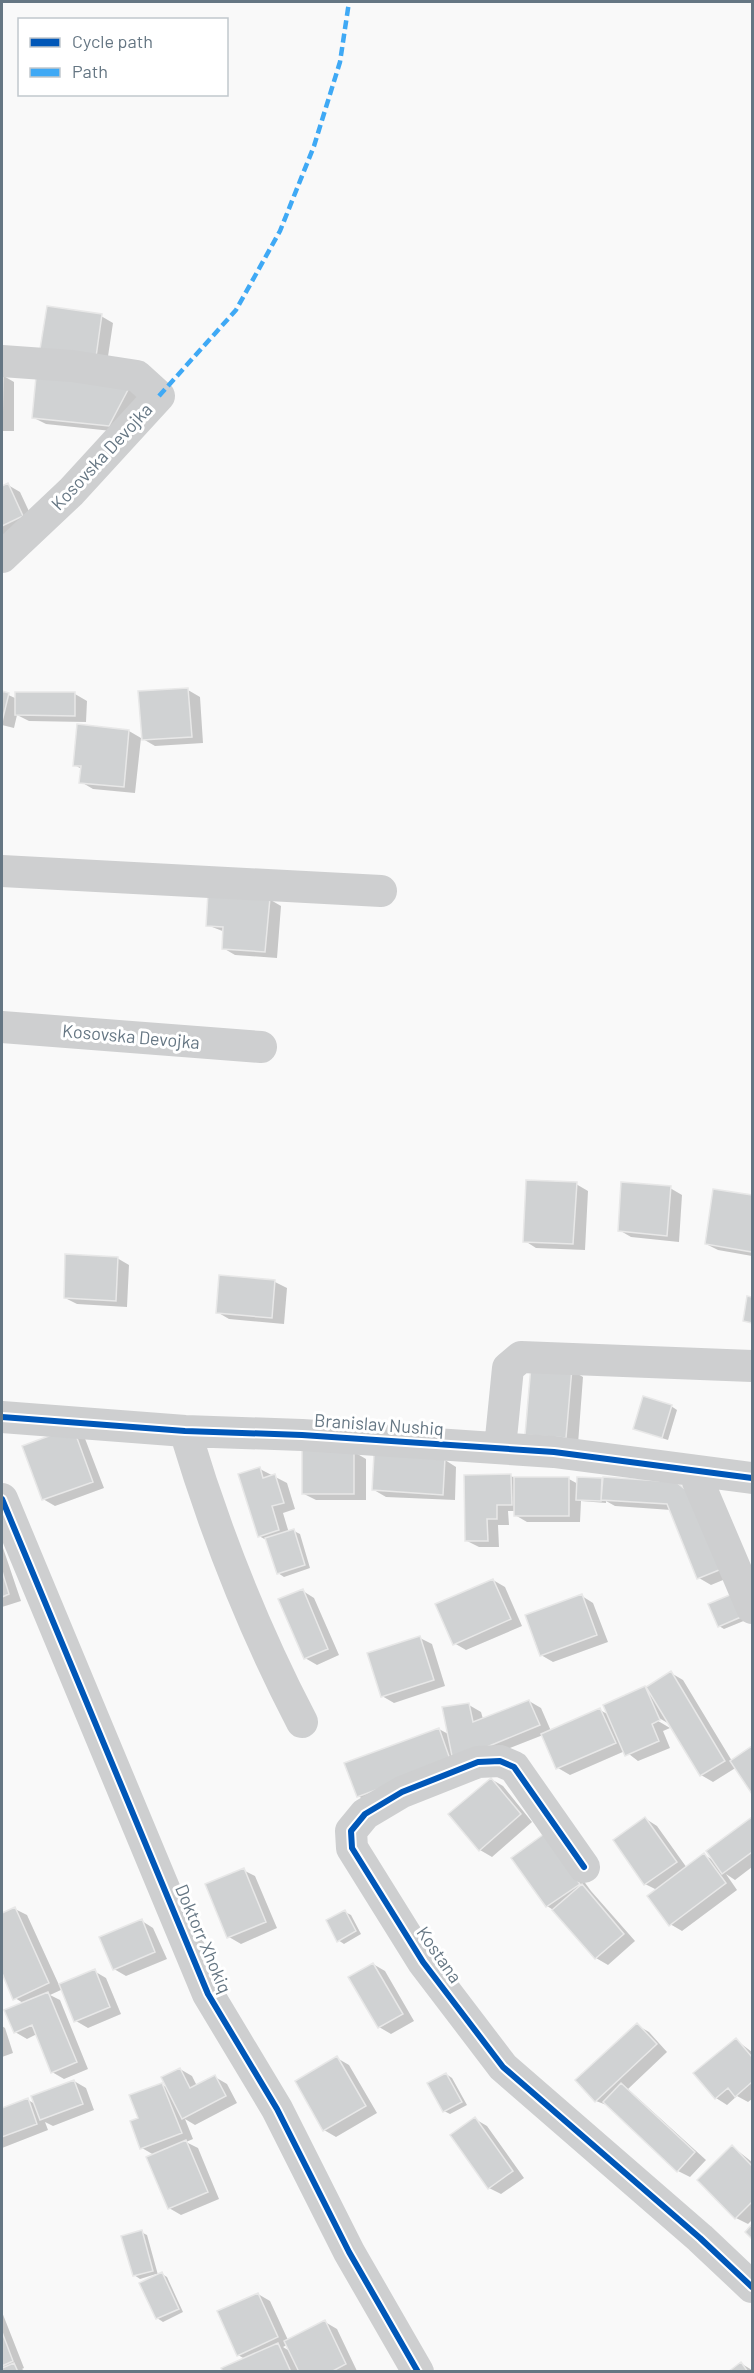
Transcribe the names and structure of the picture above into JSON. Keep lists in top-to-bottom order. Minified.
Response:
{"streets":{"street":["Kosovska Devojka","Branislav Nushiq","Doktorr Xhokiq","Kostana"]},"legend":["Cycle path","Path"]}
